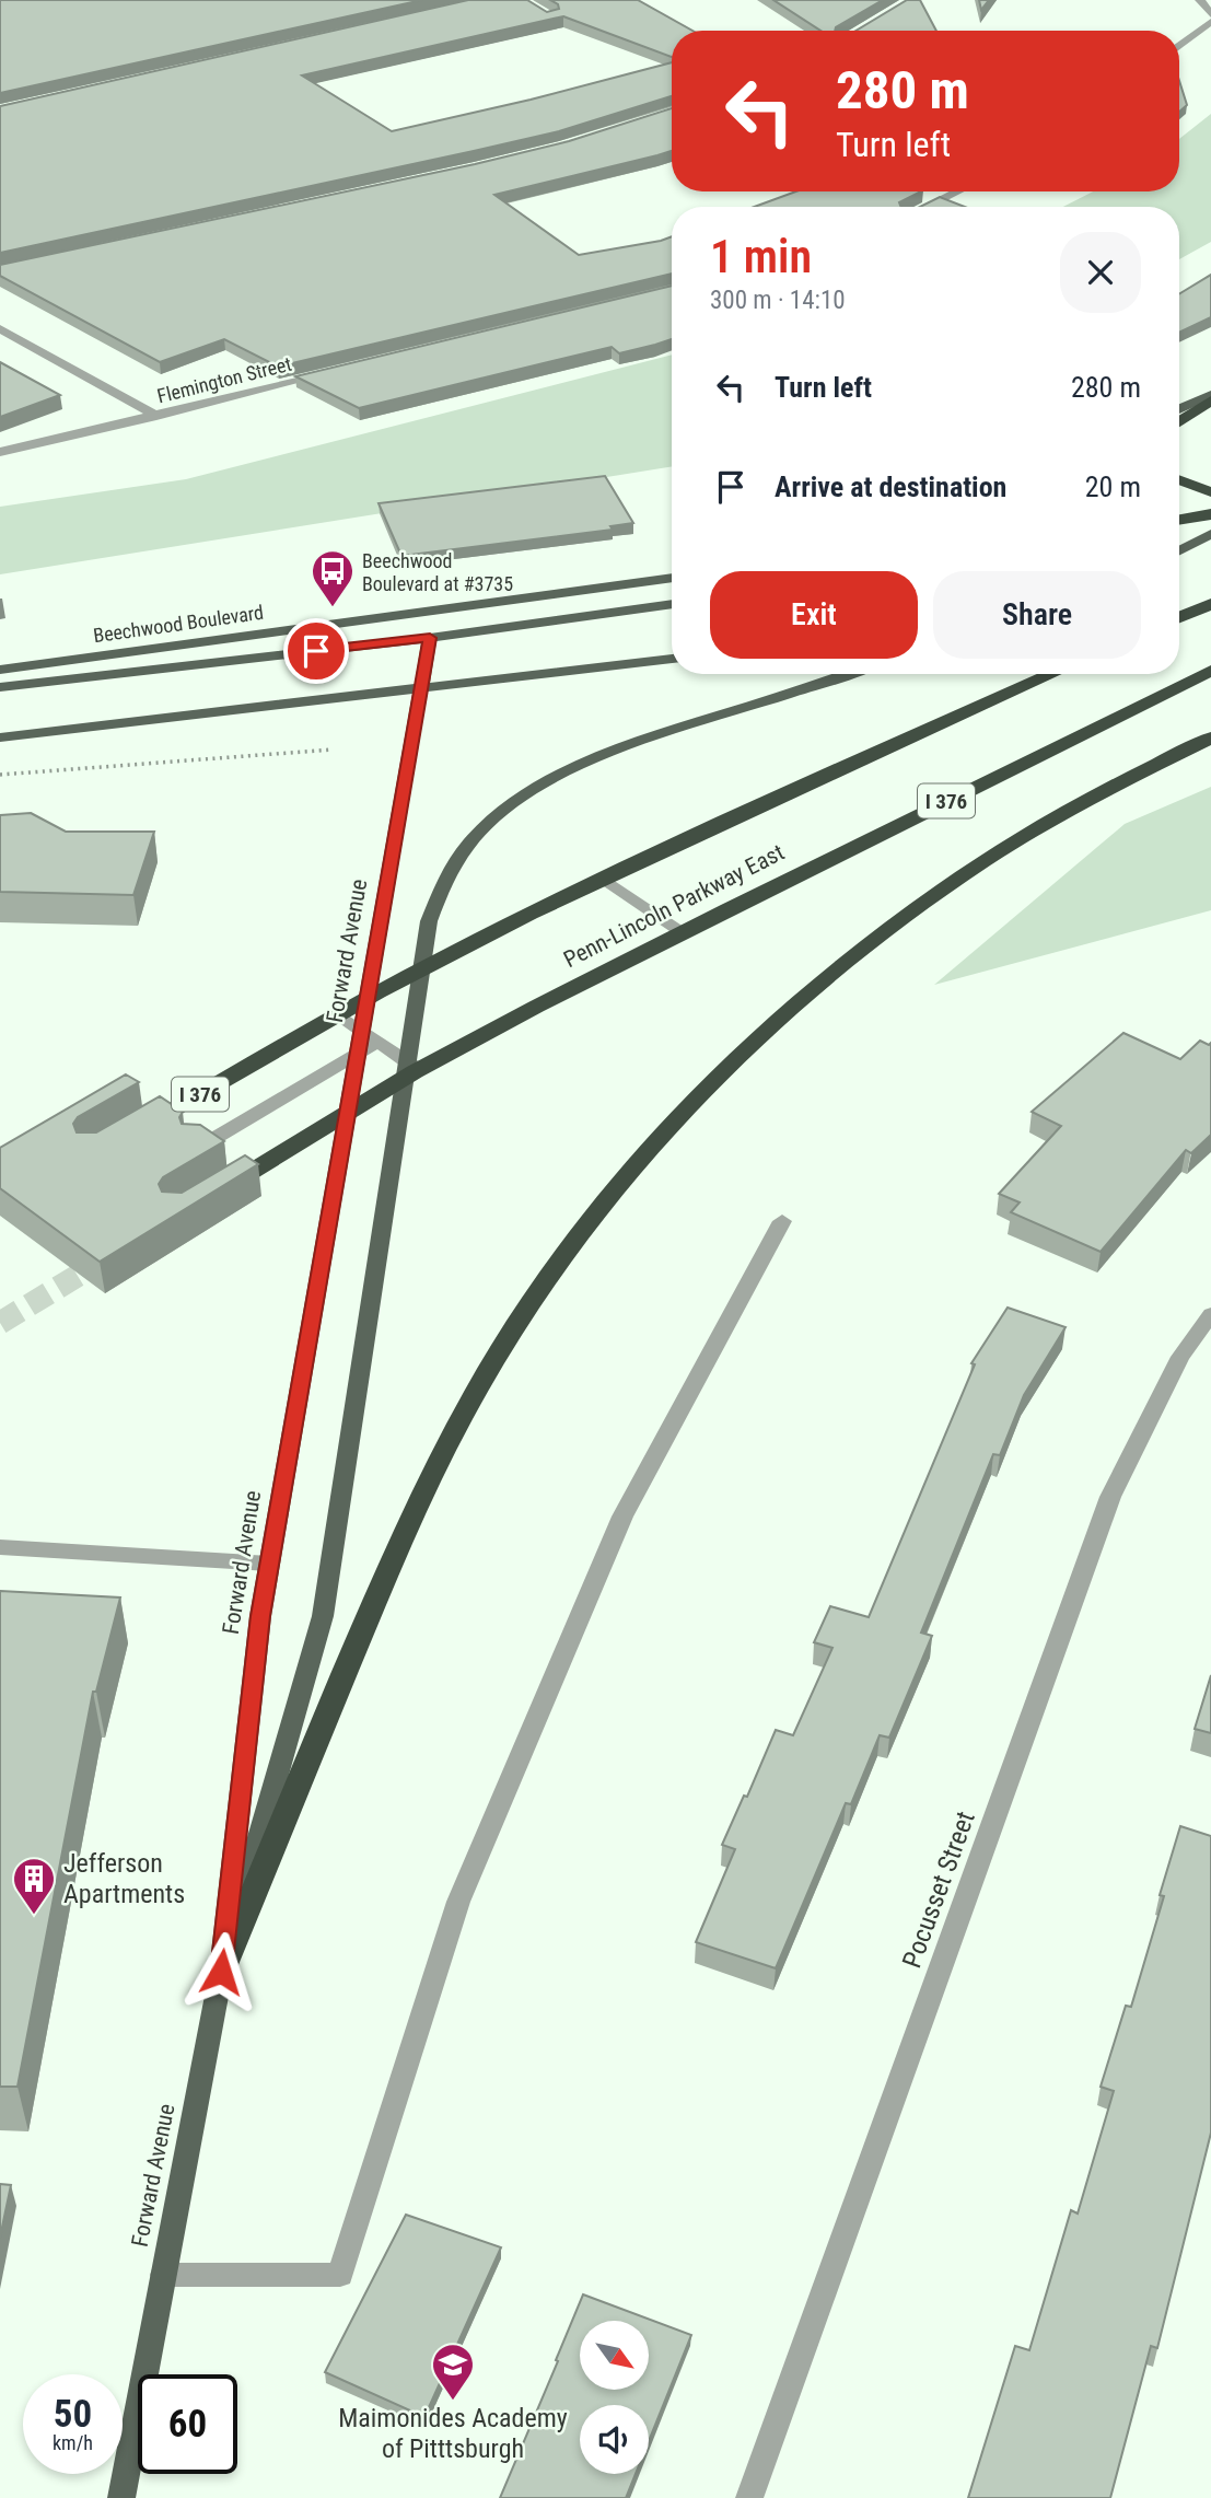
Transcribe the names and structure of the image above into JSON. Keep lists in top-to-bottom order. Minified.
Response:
{"streets":{"highway":["I 376","Penn-Lincoln Parkway East"],"main road":["Beechwood Boulevard","Forward Avenue"],"street":["Flemington Street","Pocusset Street"]},"places":{"bus stop":["Beechwood Boulevard at #3735"],"building":["Jefferson Apartments"],"school or university":["Maimonides Academy of Pitttsburgh"]},"north":"bottom right","page":{"turn":["280 m","Turn left"],"heading":["1 min","300 m · 14:10"],"list":[{"name":"Turn left","value":"280 m"},{"name":"Arrive at destination","value":"20 m"}],"buttons":["Exit","Share"],"speed":"50 km/h","limit":"60"}}
